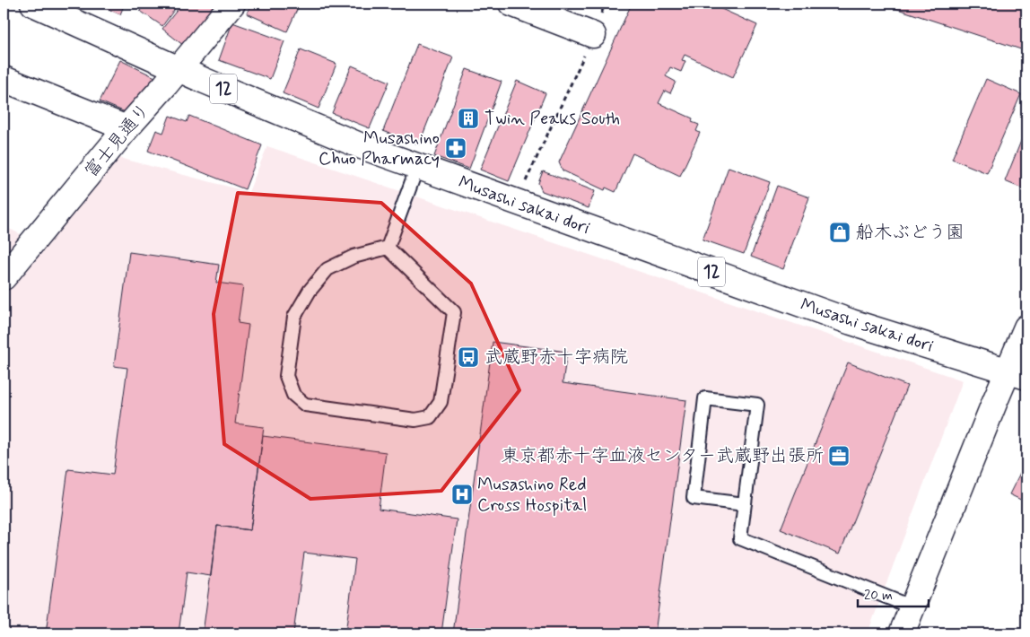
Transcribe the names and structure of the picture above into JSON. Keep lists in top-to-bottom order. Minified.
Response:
{"streets":{"main road":["12","富士見通り","Musashi sakai dori"]},"crossings":[["富士見通り","Musashi sakai dori"]],"places":{"building":["Twin Peaks South"],"pharmacy":["Musashino Chuo Pharmacy"],"shop":["船木ぶどう園"],"bus stop":["武蔵野赤十字病院"],"office":["東京都赤十字血液センター武蔵野出張所"],"hospital":["Musashino Red Cross Hospital"]},"scale_bar":"20 m"}
